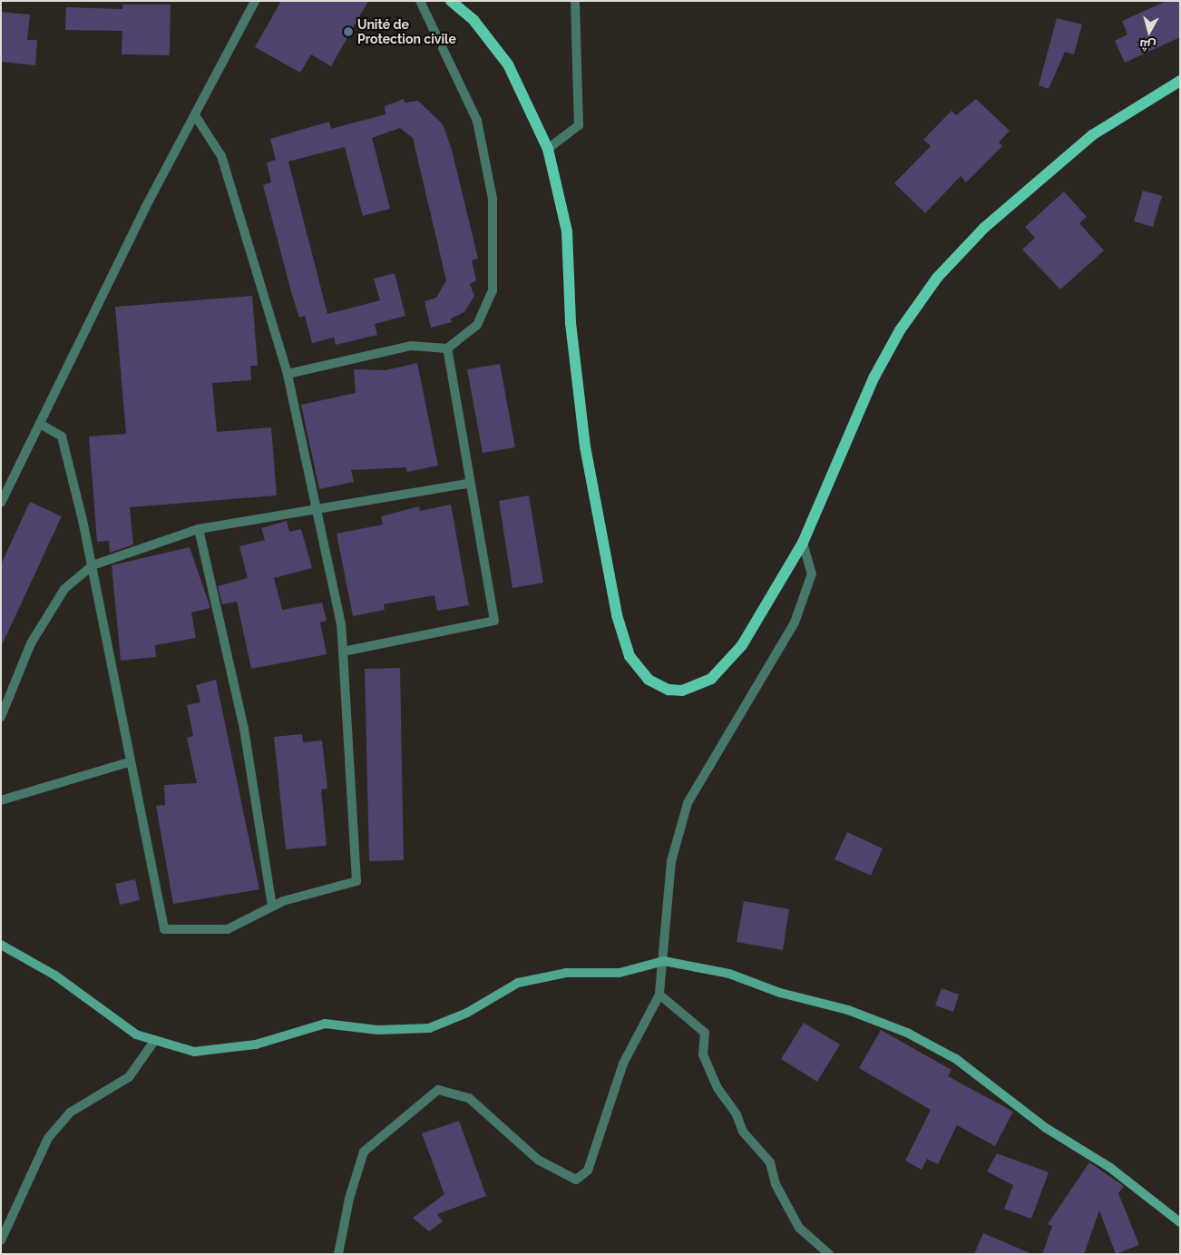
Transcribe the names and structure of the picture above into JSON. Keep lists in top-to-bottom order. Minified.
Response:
{"places":["Unité de Protection civile"],"north":"bottom"}
